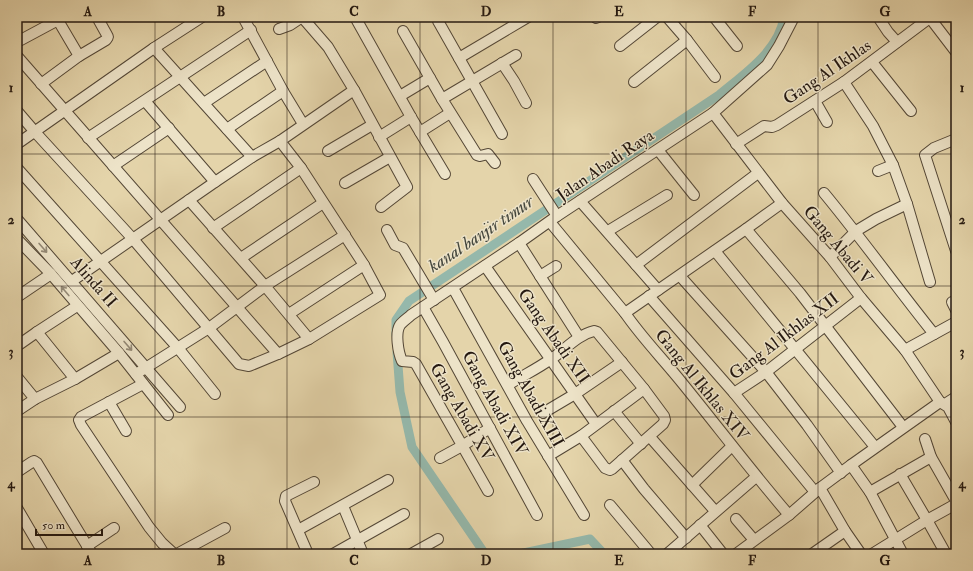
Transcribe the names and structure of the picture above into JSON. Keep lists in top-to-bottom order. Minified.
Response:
{"streets":{"street":["Gang Al Ikhlas","Jalan Abadi Raya","Gang Abadi V","Alinda II","Gang Abadi XII","Gang Al Ikhlas XII","Gang Al Ikhlas XIV","Gang Abadi XIII","Gang Abadi XIV","Gang Abadi XV"]},"crossings":[["Gang Al Ikhlas","Gang Abadi V"],["Jalan Abadi Raya","Gang Abadi V"],["Jalan Abadi Raya","Gang Abadi XII"],["Jalan Abadi Raya","Gang Al Ikhlas XII"],["Jalan Abadi Raya","Gang Al Ikhlas XIV"],["Jalan Abadi Raya","Gang Abadi XIII"],["Jalan Abadi Raya","Gang Abadi XIV"],["Jalan Abadi Raya","Gang Abadi XV"],["Gang Abadi V","Gang Al Ikhlas XII"]],"water":["kanal banjir timur"],"scale_bar":"50 m","grid":{"columns":["A","B","C","D","E","F","G"],"rows":["1","2","3","4"]}}
